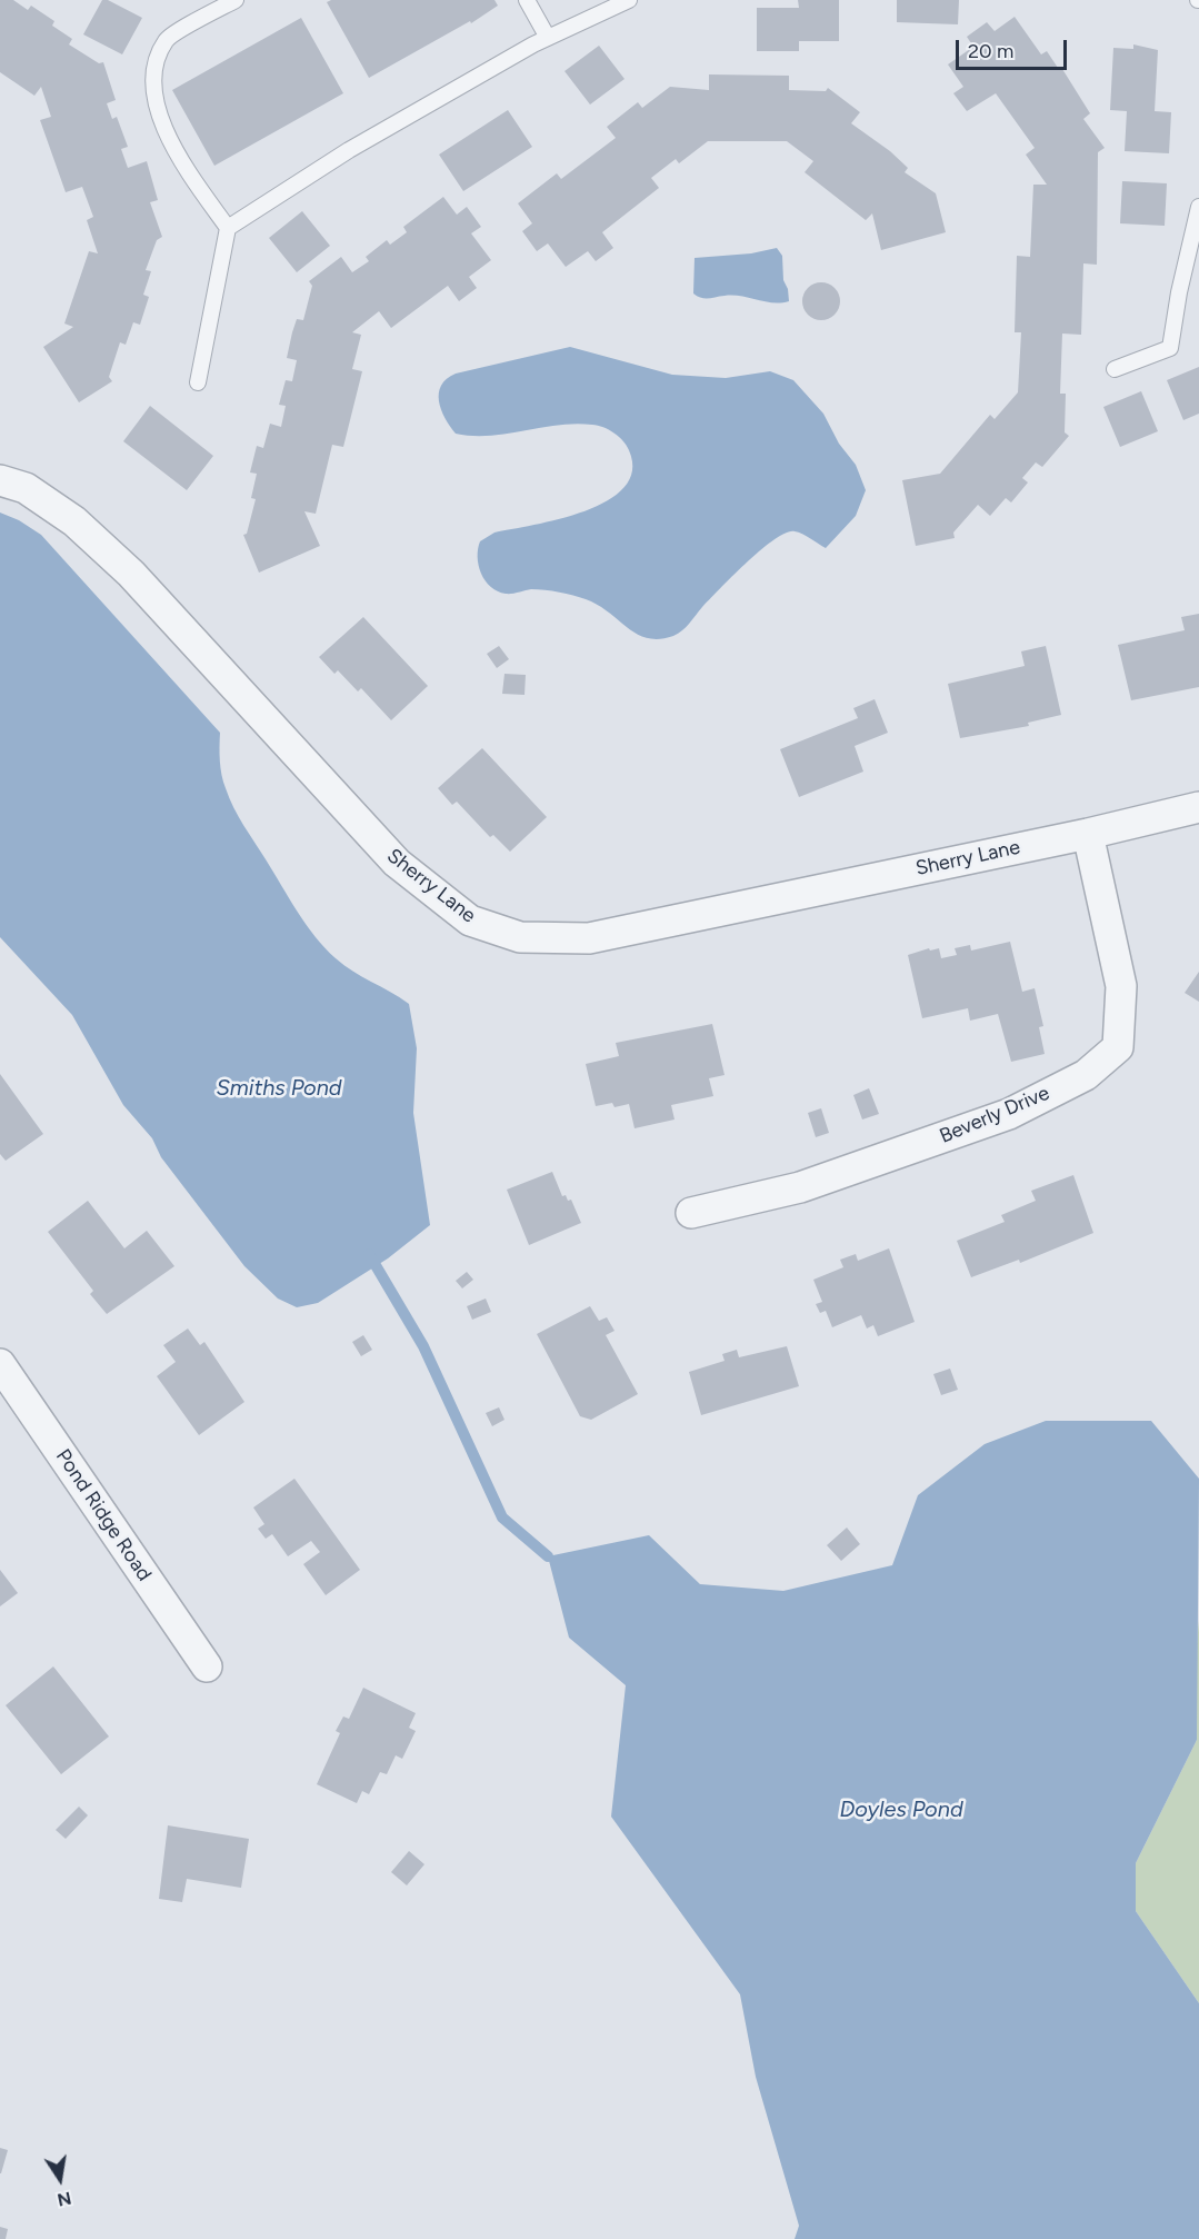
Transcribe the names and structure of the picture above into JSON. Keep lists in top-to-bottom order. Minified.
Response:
{"streets":{"street":["Sherry Lane","Beverly Drive","Pond Ridge Road"]},"crossings":[["Sherry Lane","Beverly Drive"]],"water":["Smiths Pond","Doyles Pond"],"scale_bar":"20 m","north":"bottom"}
